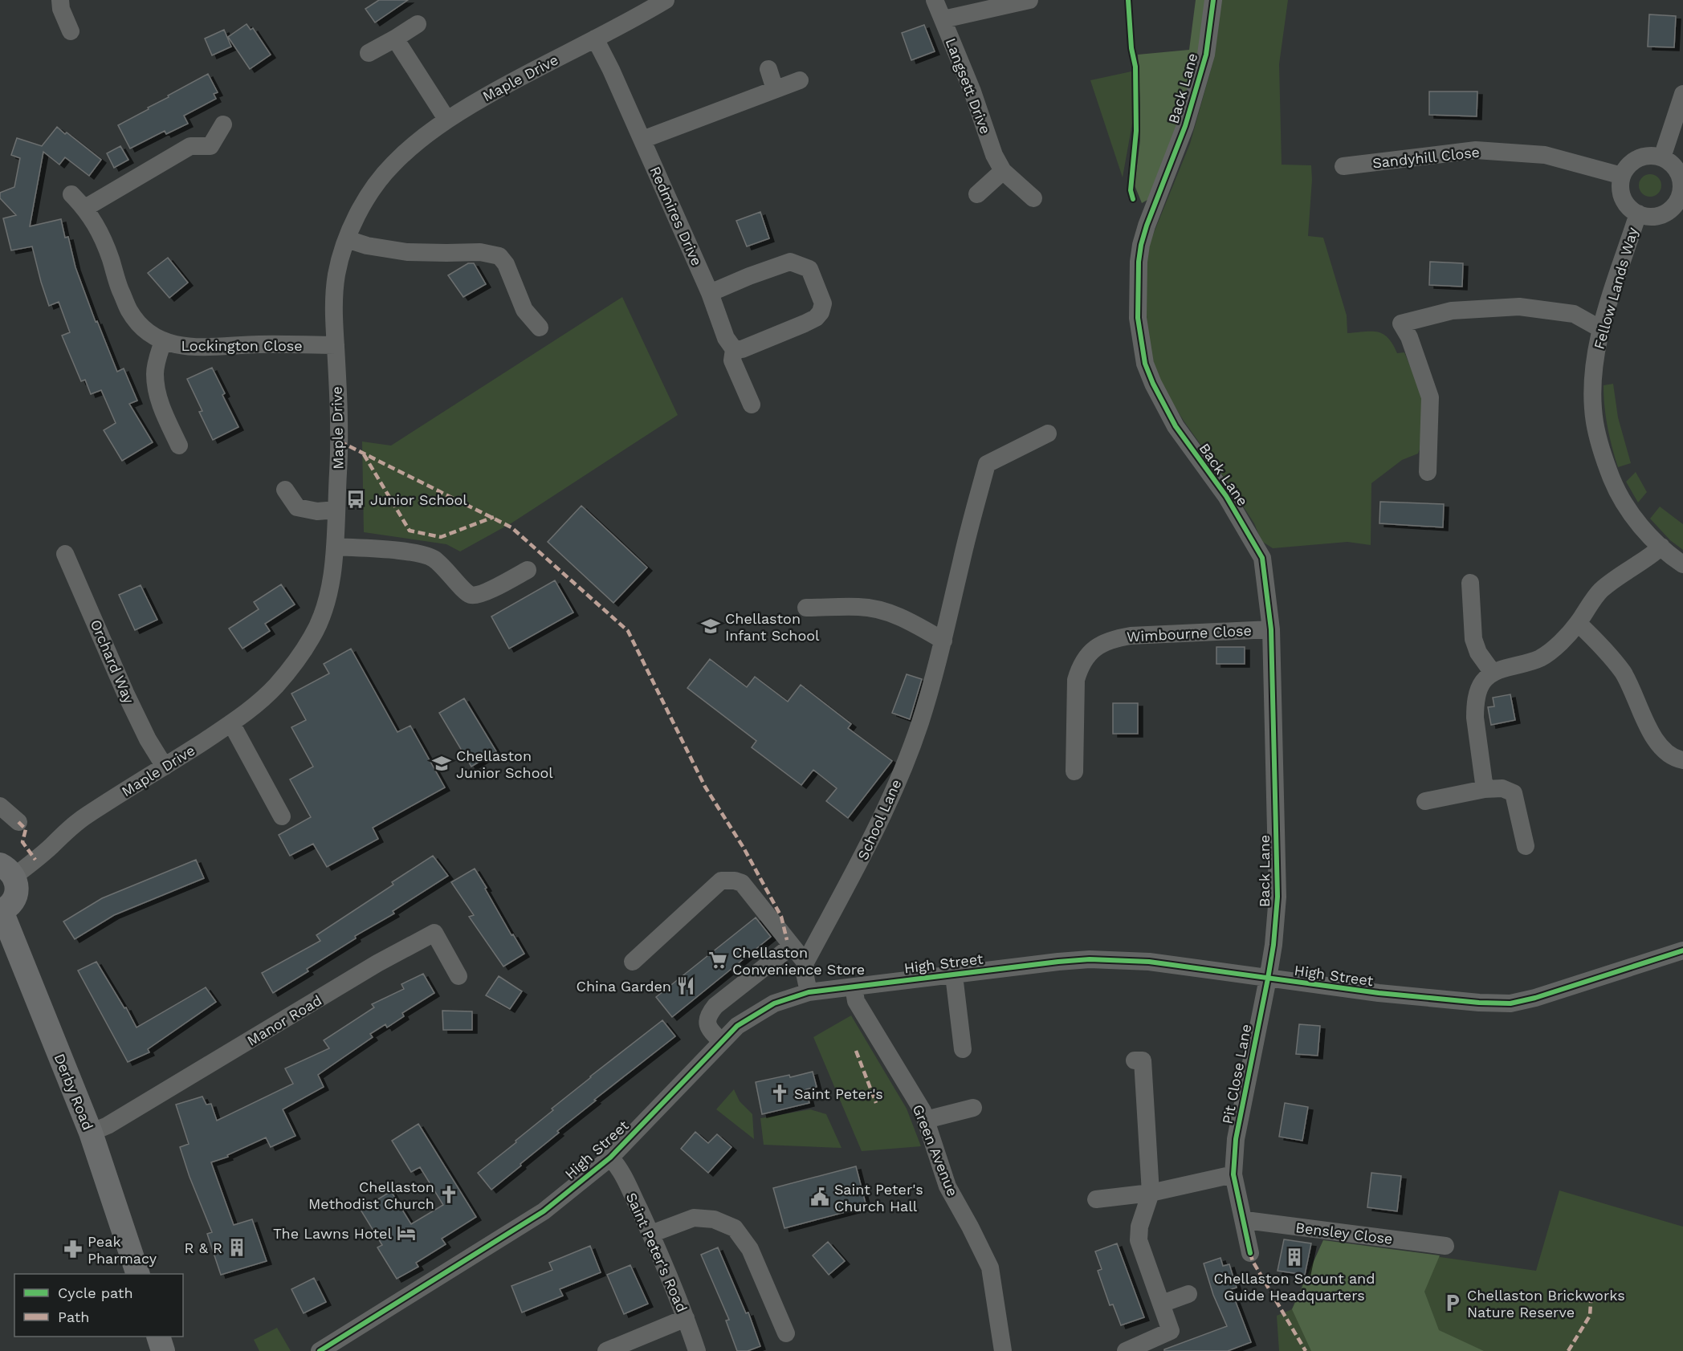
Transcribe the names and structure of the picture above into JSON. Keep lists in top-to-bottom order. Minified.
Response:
{"streets":{"main road":["Derby Road"],"street":["Maple Drive","Langsett Drive","Back Lane","Sandyhill Close","Redmires Drive","Fellow Lands Way","Lockington Close","Wimbourne Close","Orchard Way","School Lane","High Street","Manor Road","Pit Close Lane","Green Avenue","Bensley Close","Saint Peter's Road"]},"crossings":[["Maple Drive","Redmires Drive"],["Maple Drive","Lockington Close"],["Maple Drive","Orchard Way"],["Back Lane","Wimbourne Close"],["Back Lane","High Street"],["Back Lane","Pit Close Lane"],["Sandyhill Close","Fellow Lands Way"],["High Street","Pit Close Lane"],["High Street","Green Avenue"],["High Street","Saint Peter's Road"],["Manor Road","Derby Road"],["Pit Close Lane","Bensley Close"]],"places":{"bus stop":["Junior School"],"school or university":["Chellaston Infant School","Chellaston Junior School"],"supermarket":["Chellaston Convenience Store"],"restaurant":["China Garden"],"church":["Saint Peter's","Chellaston Methodist Church"],"public building":["Saint Peter's Church Hall"],"hotel":["The Lawns Hotel"],"building":["R & R","Chellaston Scount and Guide Headquarters"],"pharmacy":["Peak Pharmacy"],"parking":["Chellaston Brickworks Nature Reserve"]},"legend":["Cycle path","Path"]}
